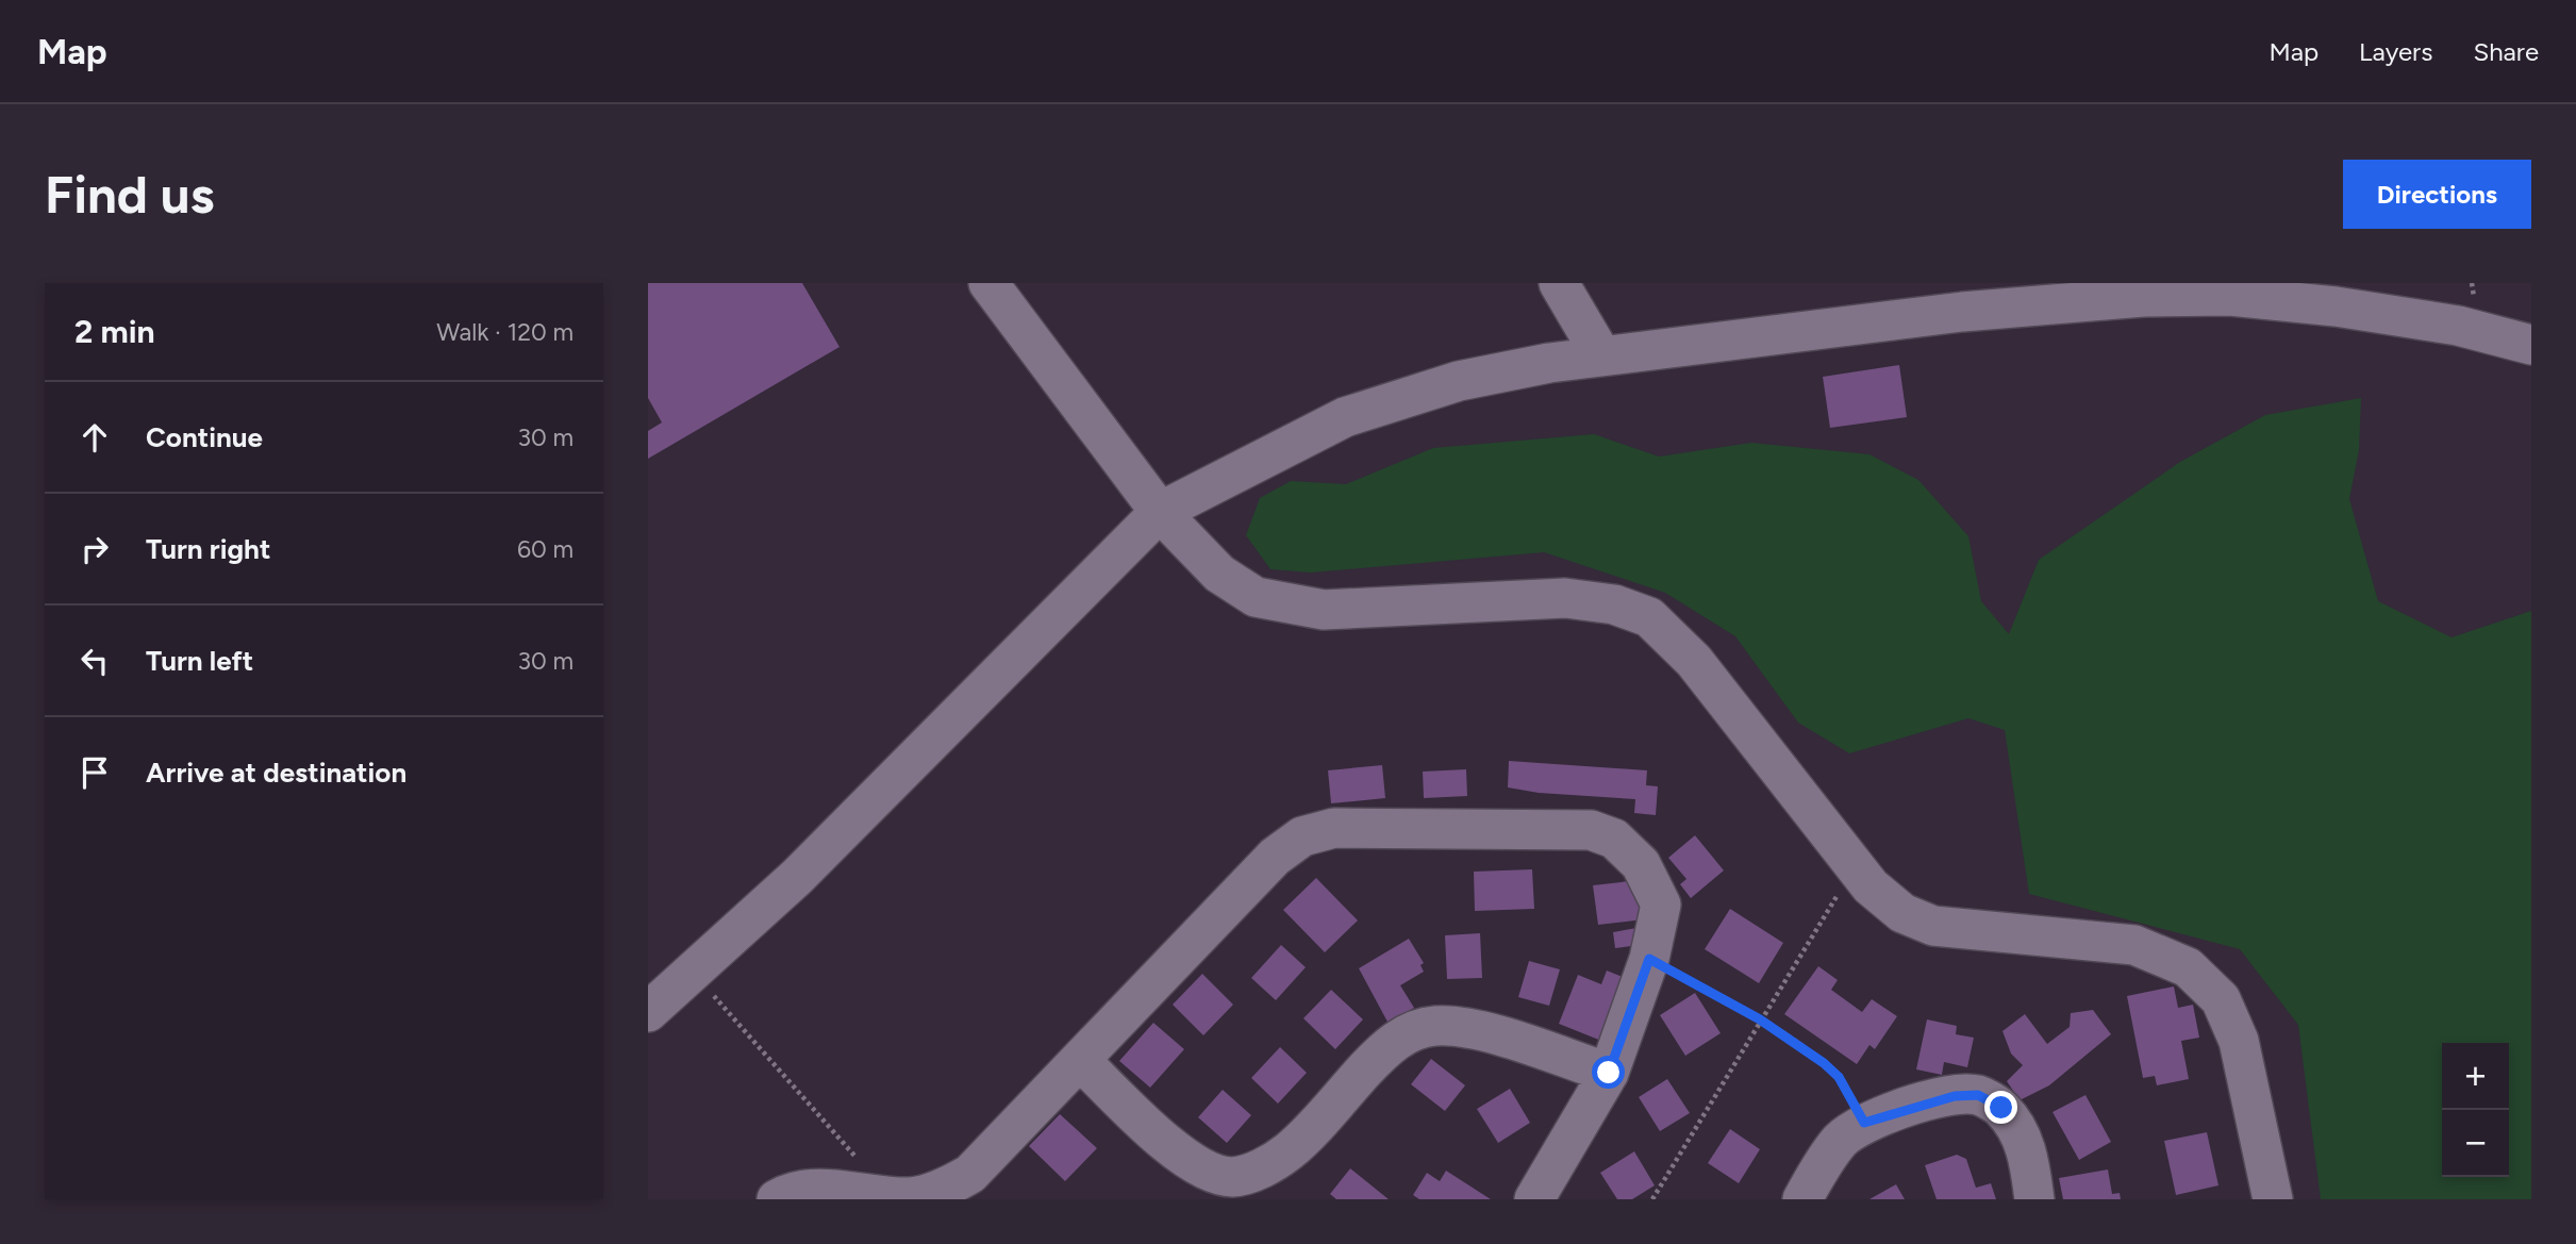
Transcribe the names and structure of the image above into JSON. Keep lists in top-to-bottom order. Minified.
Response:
{"page":{"header":"Map","nav":["Map","Layers","Share"],"buttons":"Directions","title":"Find us","heading":["2 min","Walk · 120 m"],"list":[["Continue","30 m"],["Turn right","60 m"],["Turn left","30 m"],"Arrive at destination"],"map_buttons":["+","−"]}}
